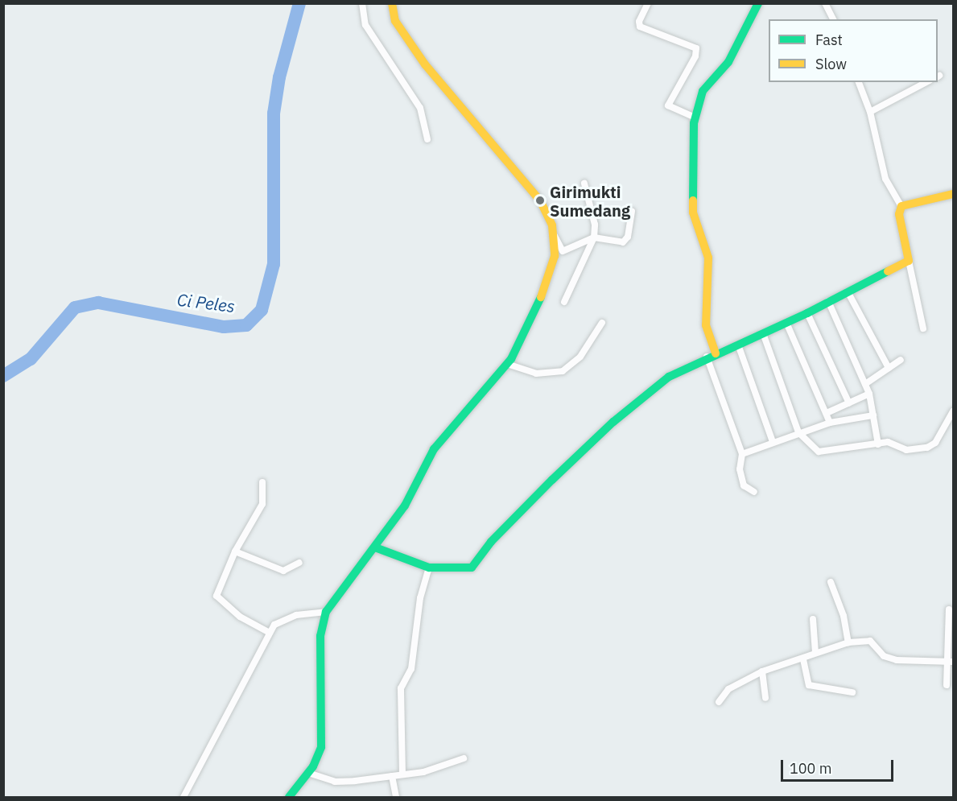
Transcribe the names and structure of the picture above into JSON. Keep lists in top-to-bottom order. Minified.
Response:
{"water":["Ci Peles"],"places":["Girimukti Sumedang"],"legend":["Fast","Slow"],"scale_bar":"100 m"}
